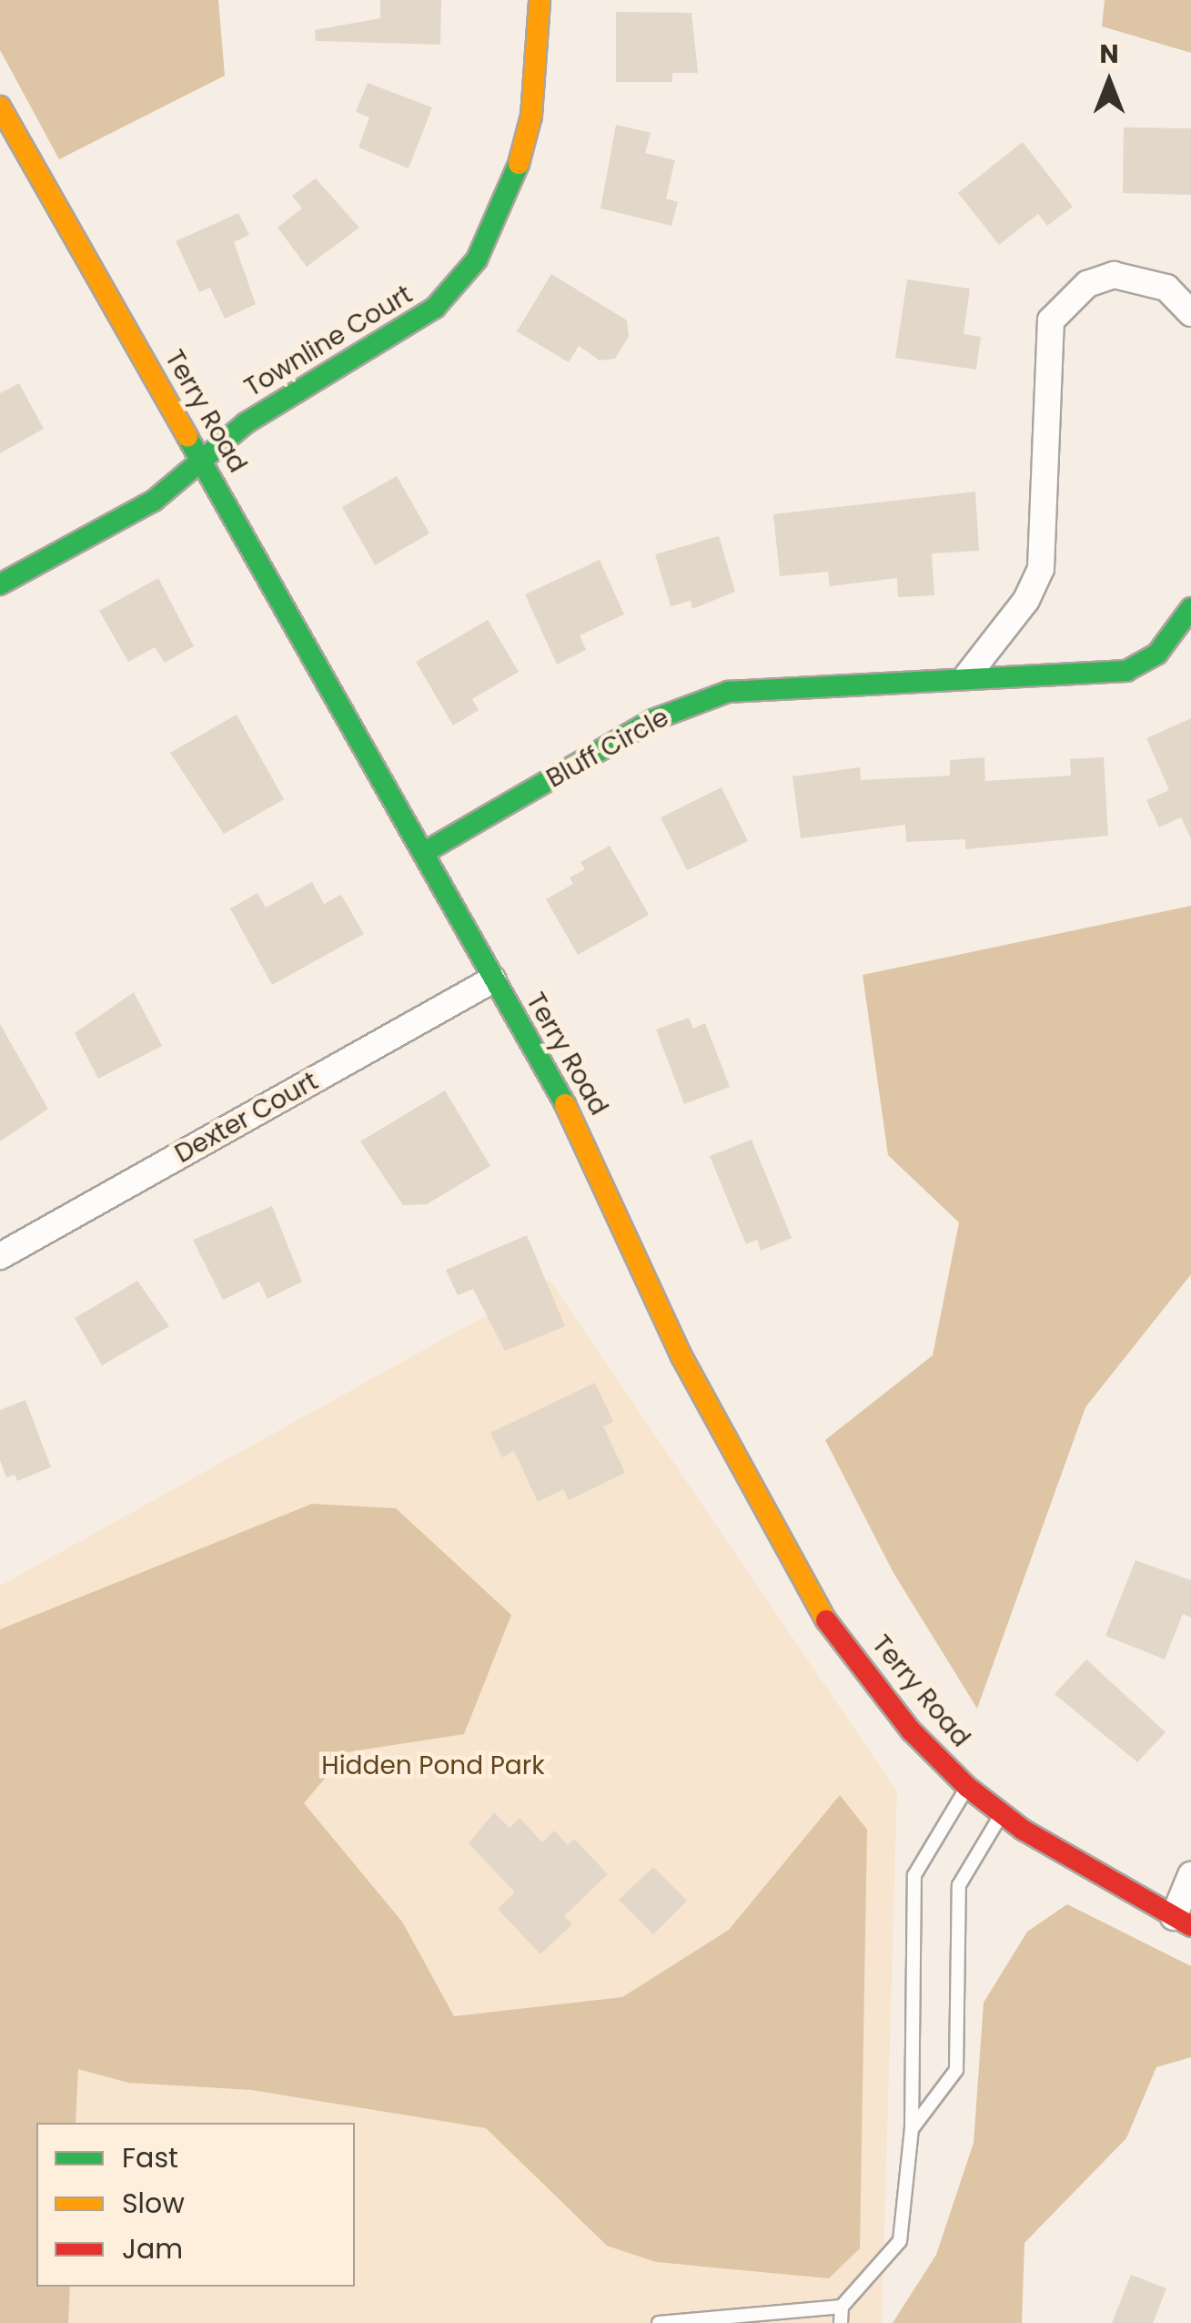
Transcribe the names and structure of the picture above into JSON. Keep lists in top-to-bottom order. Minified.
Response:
{"streets":{"street":["Townline Court","Terry Road","Bluff Circle","Dexter Court"]},"crossings":[["Townline Court","Terry Road"],["Terry Road","Bluff Circle"],["Terry Road","Dexter Court"]],"parks":["Hidden Pond Park"],"legend":["Fast","Slow","Jam"],"north":"top"}
